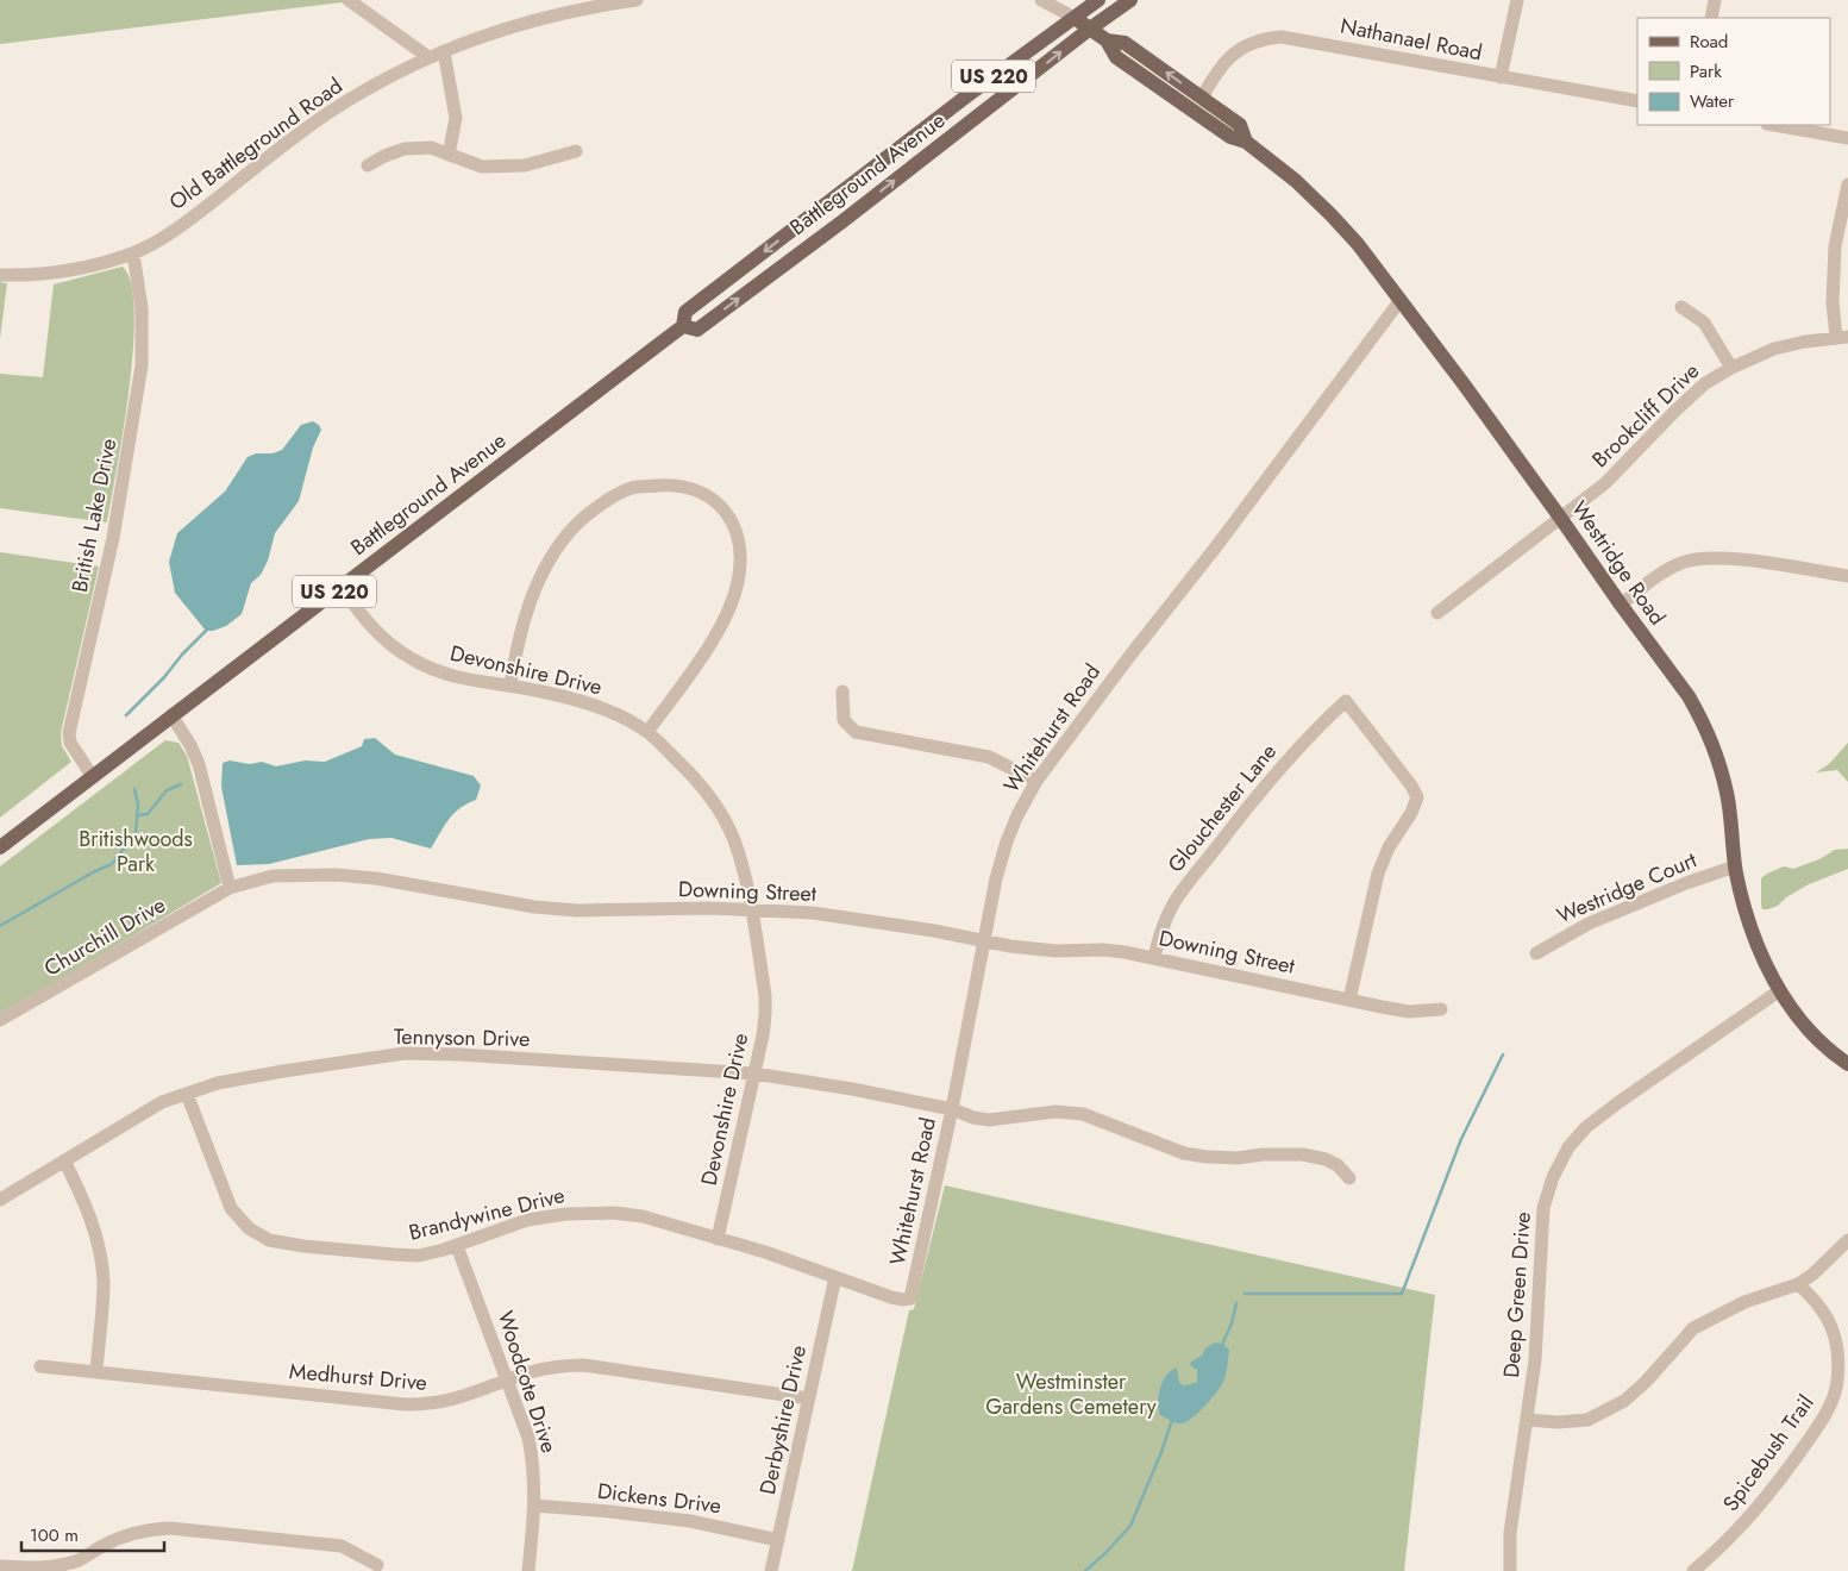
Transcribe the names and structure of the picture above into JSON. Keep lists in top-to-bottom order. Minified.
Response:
{"streets":{"main road":["US 220","Battleground Avenue","Westridge Road"],"street":["Nathanael Road","Old Battleground Road","Brookcliff Drive","British Lake Drive","Devonshire Drive","Whitehurst Road","Glouchester Lane","Westridge Court","Downing Street","Churchill Drive","Tennyson Drive","Brandywine Drive","Deep Green Drive","Medhurst Drive","Woodcote Drive","Derbyshire Drive","Spicebush Trail","Dickens Drive"]},"crossings":[["Nathanael Road","Westridge Road"],["Old Battleground Road","British Lake Drive"],["Battleground Avenue","British Lake Drive"],["Battleground Avenue","Westridge Road"],["Battleground Avenue","Devonshire Drive"],["Brookcliff Drive","Westridge Road"],["Westridge Road","Whitehurst Road"],["Westridge Road","Westridge Court"],["Westridge Road","Deep Green Drive"],["Devonshire Drive","Downing Street"],["Devonshire Drive","Tennyson Drive"],["Devonshire Drive","Brandywine Drive"],["Whitehurst Road","Downing Street"],["Whitehurst Road","Tennyson Drive"],["Whitehurst Road","Brandywine Drive"],["Glouchester Lane","Downing Street"],["Downing Street","Churchill Drive"],["Tennyson Drive","Brandywine Drive"],["Brandywine Drive","Woodcote Drive"],["Brandywine Drive","Derbyshire Drive"],["Medhurst Drive","Woodcote Drive"],["Medhurst Drive","Derbyshire Drive"],["Woodcote Drive","Dickens Drive"],["Derbyshire Drive","Dickens Drive"]],"parks":["Britishwoods Park","Westminster Gardens Cemetery"],"legend":["Road","Park","Water"],"scale_bar":"100 m"}
